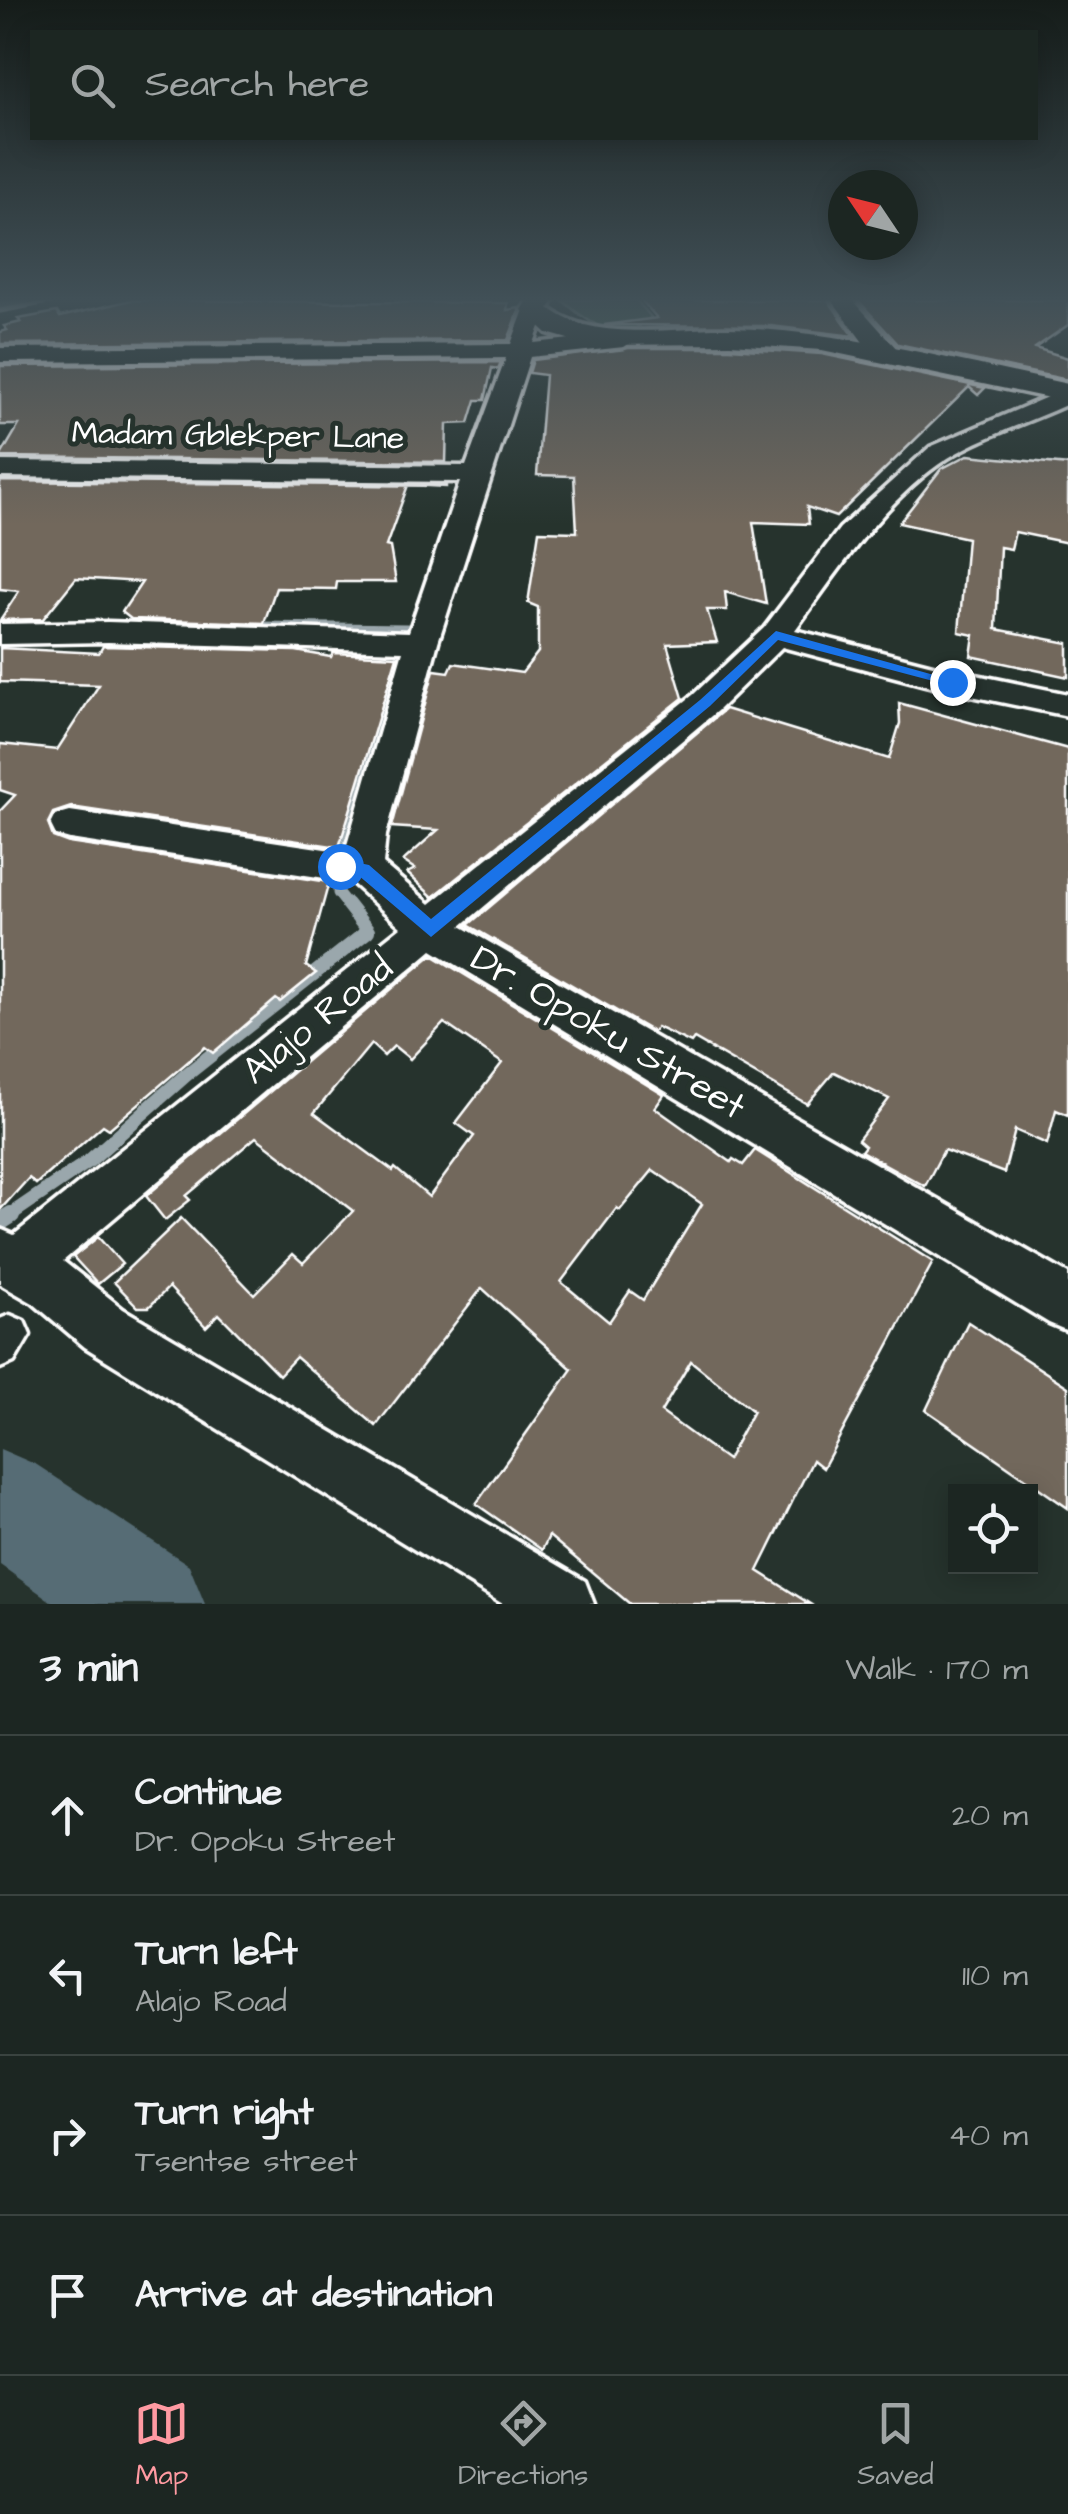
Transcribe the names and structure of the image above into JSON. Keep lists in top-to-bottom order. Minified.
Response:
{"streets":{"street":["Madam Gblekper Lane","Alajo Road","Dr. Opoku Street"]},"crossings":[["Alajo Road","Dr. Opoku Street"]],"north":"top left","page":{"search":"Search here","heading":["3 min","Walk · 170 m"],"list":[["Continue","Dr. Opoku Street","20 m"],["Turn left","Alajo Road","110 m"],["Turn right","Tsentse street","40 m"],"Arrive at destination"],"nav":["Map","Directions","Saved"]}}
